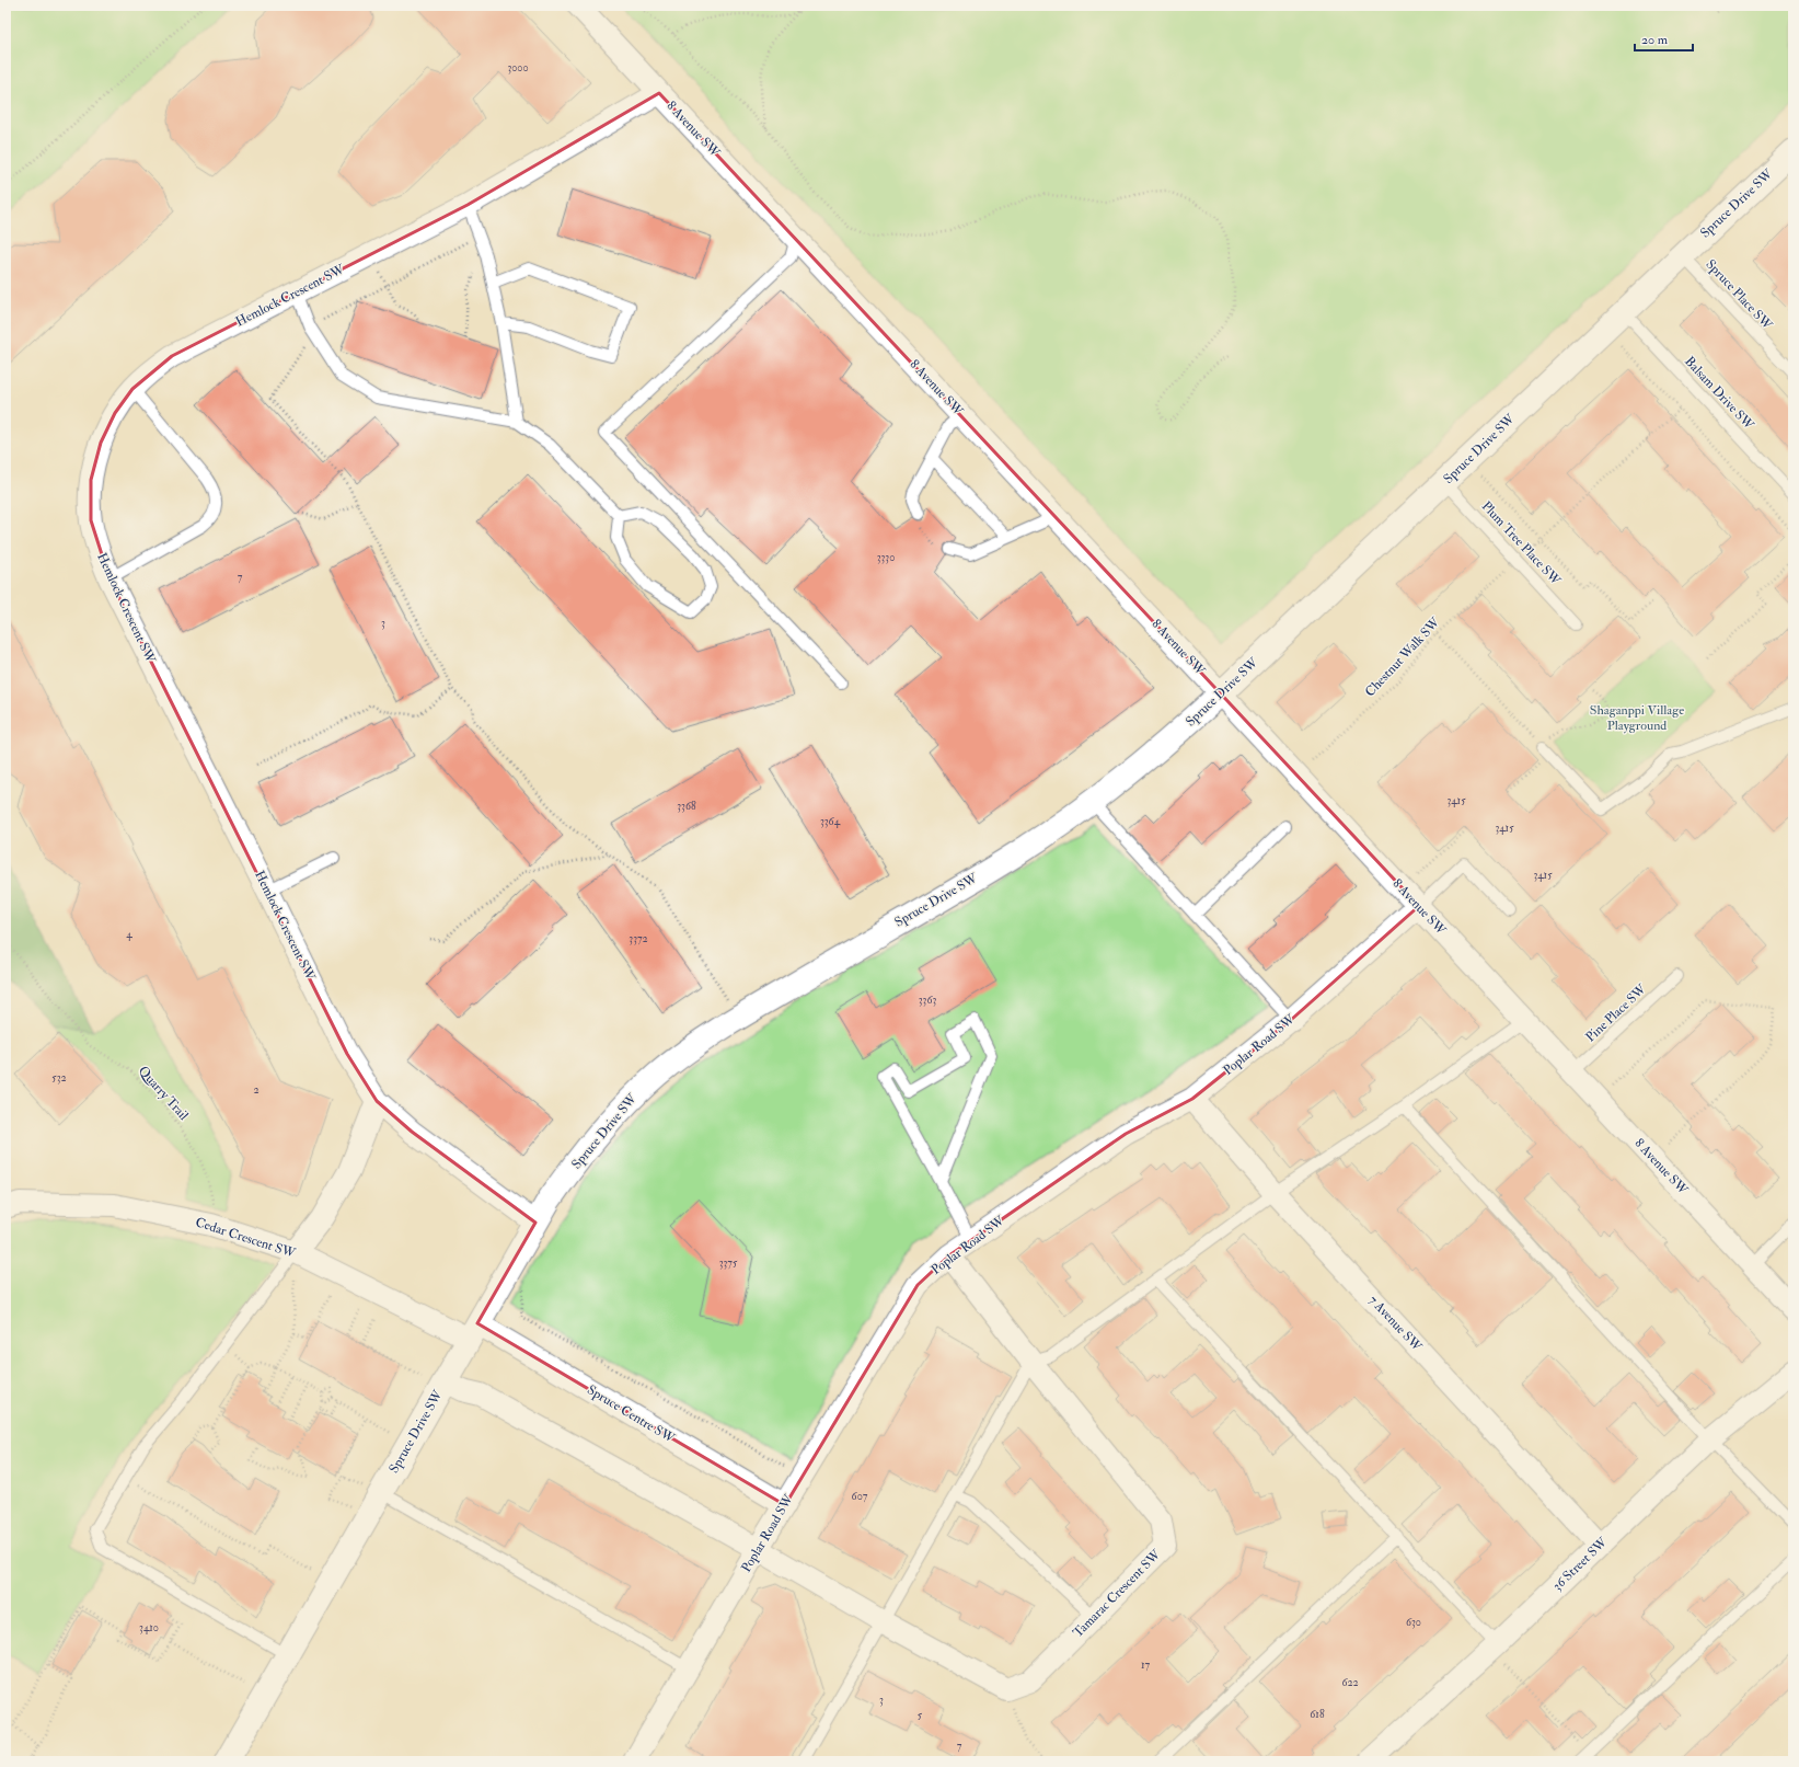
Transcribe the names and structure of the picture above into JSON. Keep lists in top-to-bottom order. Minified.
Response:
{"streets":{"street":["8 Avenue SW","Spruce Drive SW","Hemlock Crescent SW","Poplar Road SW","Cedar Crescent SW","7 Avenue SW","Spruce Centre SW","36 Street SW","Tamarac Crescent SW"],"lane":["Spruce Place SW","Balsam Drive SW","Plum Tree Place SW","Pine Place SW"],"path":["Chestnut Walk SW","Quarry Trail"]},"crossings":[["8 Avenue SW","Spruce Drive SW"],["8 Avenue SW","Hemlock Crescent SW"],["8 Avenue SW","Pine Place SW"],["8 Avenue SW","Poplar Road SW"],["Spruce Drive SW","Spruce Place SW"],["Spruce Drive SW","Hemlock Crescent SW"],["Spruce Drive SW","Balsam Drive SW"],["Spruce Drive SW","Plum Tree Place SW"],["Spruce Drive SW","Cedar Crescent SW"],["Spruce Drive SW","Spruce Centre SW"],["Poplar Road SW","7 Avenue SW"],["Poplar Road SW","Spruce Centre SW"],["Poplar Road SW","Tamarac Crescent SW"],["Quarry Trail","Cedar Crescent SW"],["Cedar Crescent SW","Spruce Centre SW"],["7 Avenue SW","36 Street SW"]],"parks":["Shaganppi Village Playground"],"house_numbers":["3000","3330","7","3","3415","3368","3364","3415","3415","4","3372","3363","532","2","3375","607","630","3410","17","622","3","618","5","7"],"scale_bar":"20 m"}
